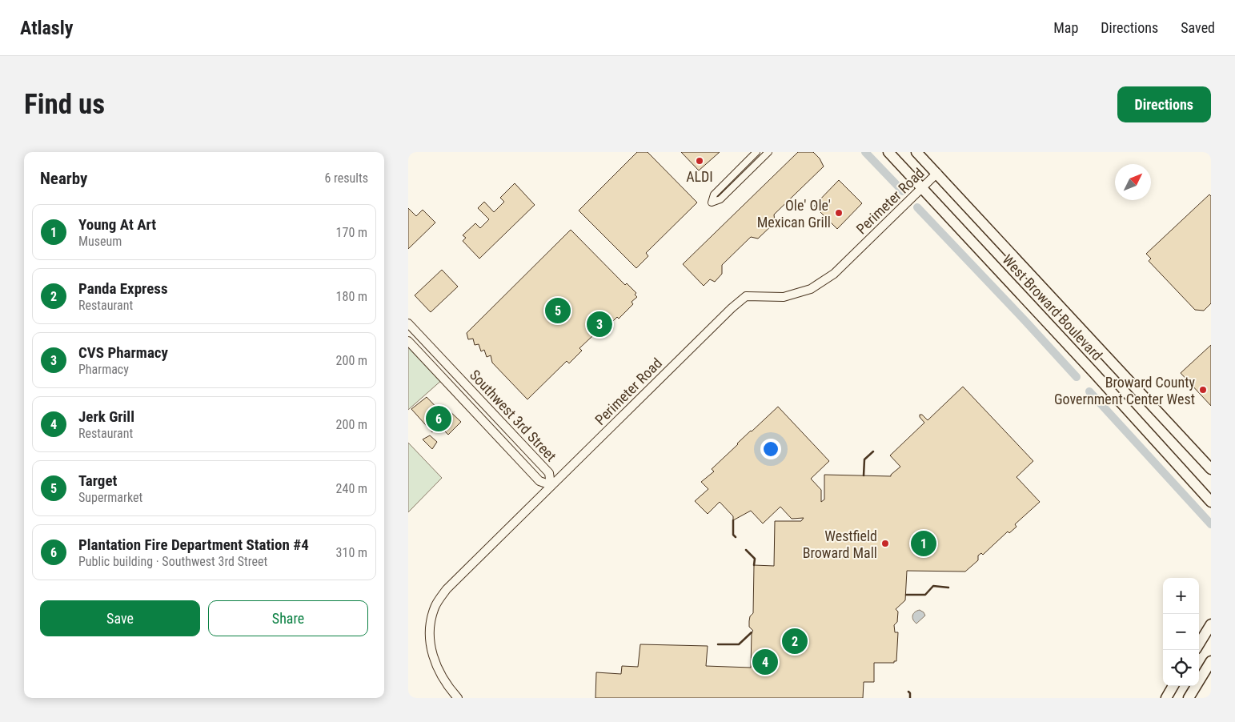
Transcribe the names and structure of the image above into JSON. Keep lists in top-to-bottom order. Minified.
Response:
{"streets":{"main road":["West Broward Boulevard"],"street":["Perimeter Road","Southwest 3rd Street"]},"crossings":[["Perimeter Road","West Broward Boulevard"],["Perimeter Road","Southwest 3rd Street"]],"places":["ALDI","Ole' Ole' Mexican Grill","Broward County Government Center West","Westfield Broward Mall"],"north":"top right","page":{"header":"Atlasly","nav":["Map","Directions","Saved"],"buttons":["Directions",["Save","Share"]],"title":"Find us","heading":["Nearby","6 results"],"list":[{"mark":"1","name":"Young At Art","note":"Museum","value":"170 m"},{"mark":"2","name":"Panda Express","note":"Restaurant","value":"180 m"},{"mark":"3","name":"CVS Pharmacy","note":"Pharmacy","value":"200 m"},{"mark":"4","name":"Jerk Grill","note":"Restaurant","value":"200 m"},{"mark":"5","name":"Target","note":"Supermarket","value":"240 m"},{"mark":"6","name":"Plantation Fire Department Station #4","note":"Public building · Southwest 3rd Street","value":"310 m"}],"pins":["5","3","6","1","2","4"],"map_buttons":["+","−"]}}
